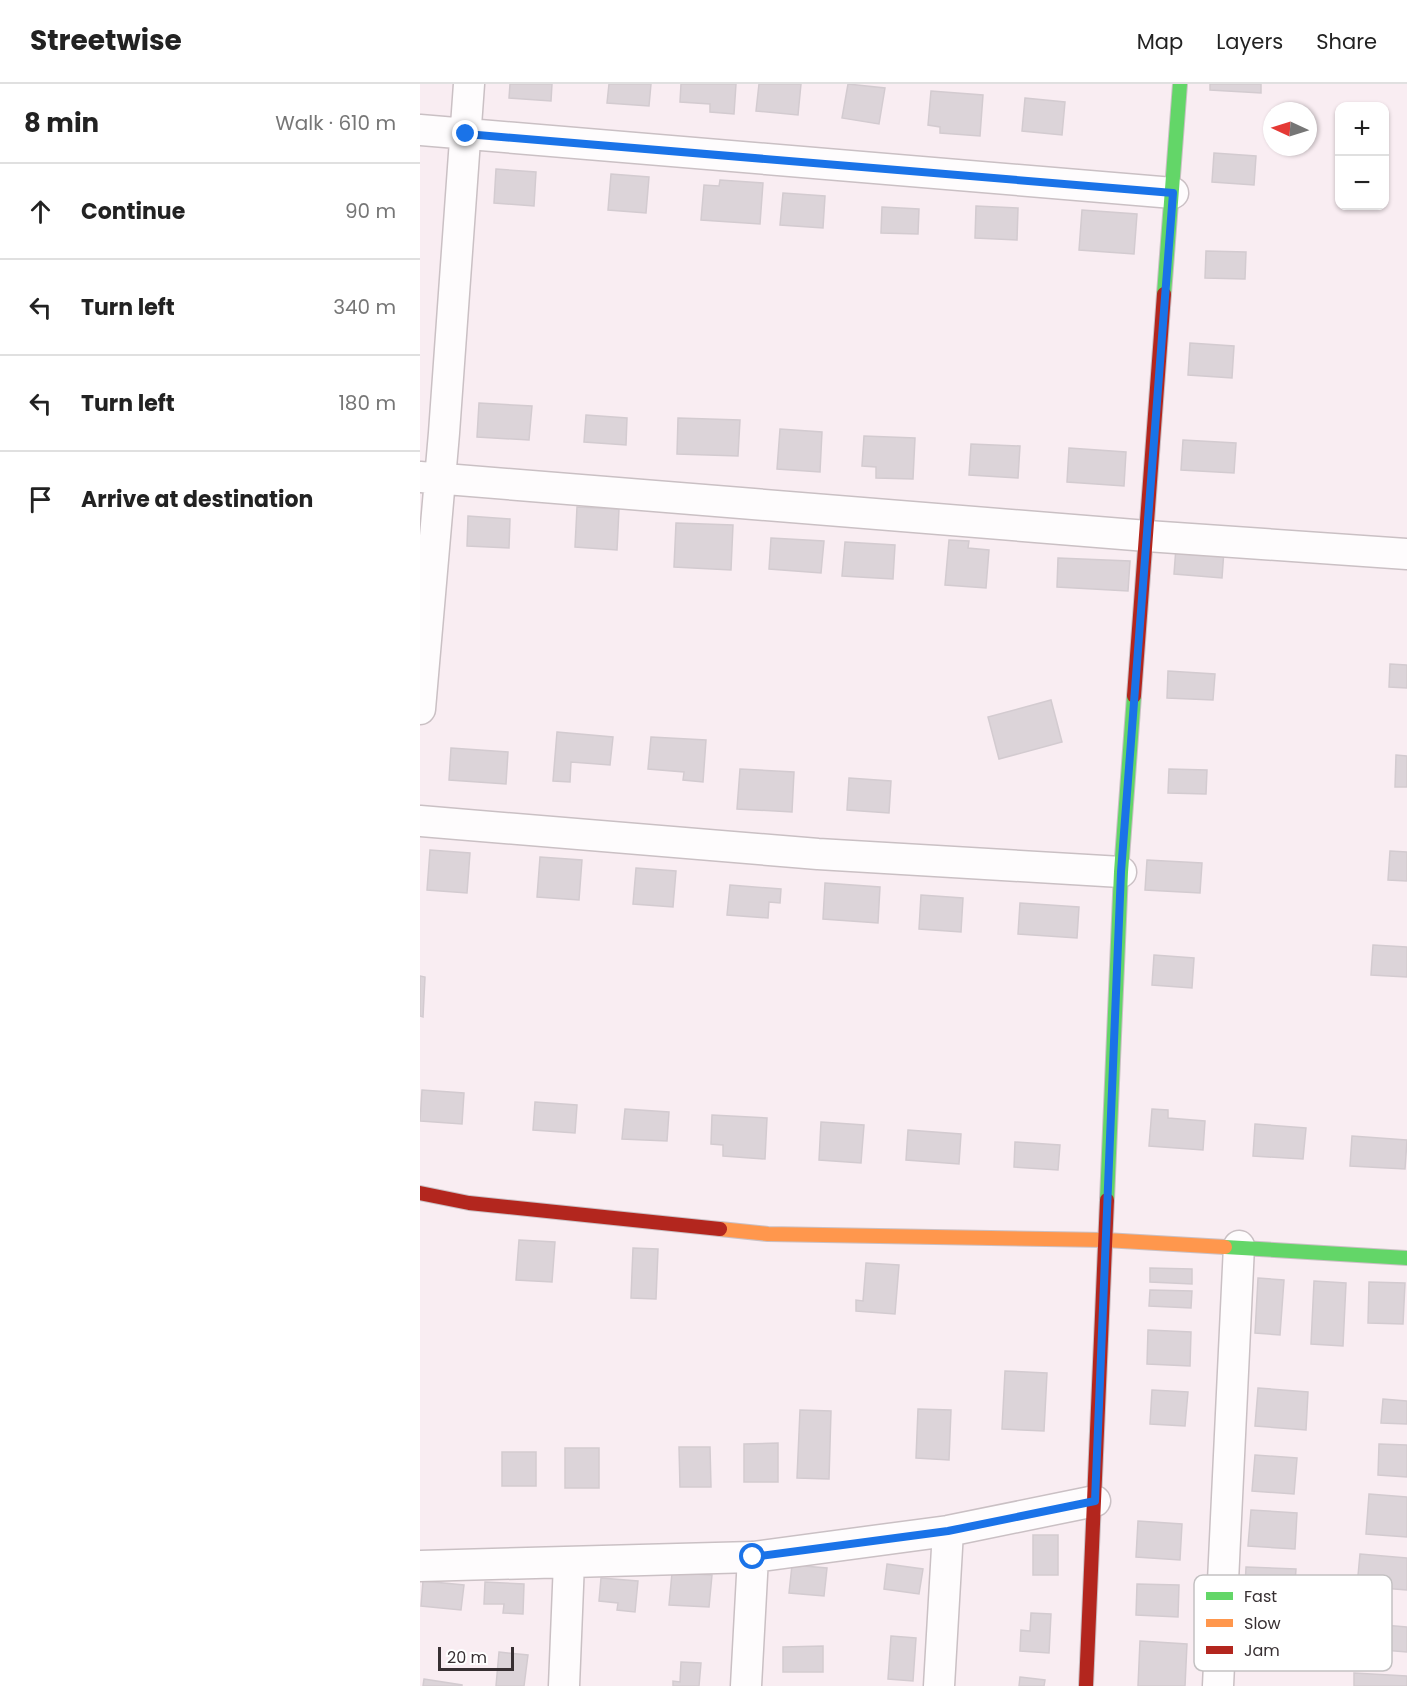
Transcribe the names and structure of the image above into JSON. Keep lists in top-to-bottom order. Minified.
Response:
{"legend":["Fast","Slow","Jam"],"scale_bar":"20 m","north":"left","page":{"header":"Streetwise","nav":["Map","Layers","Share"],"heading":["8 min","Walk · 610 m"],"map_buttons":["+","−"],"list":[["Continue","90 m"],["Turn left","340 m"],["Turn left","180 m"],"Arrive at destination"],"scale":"20 m"}}
